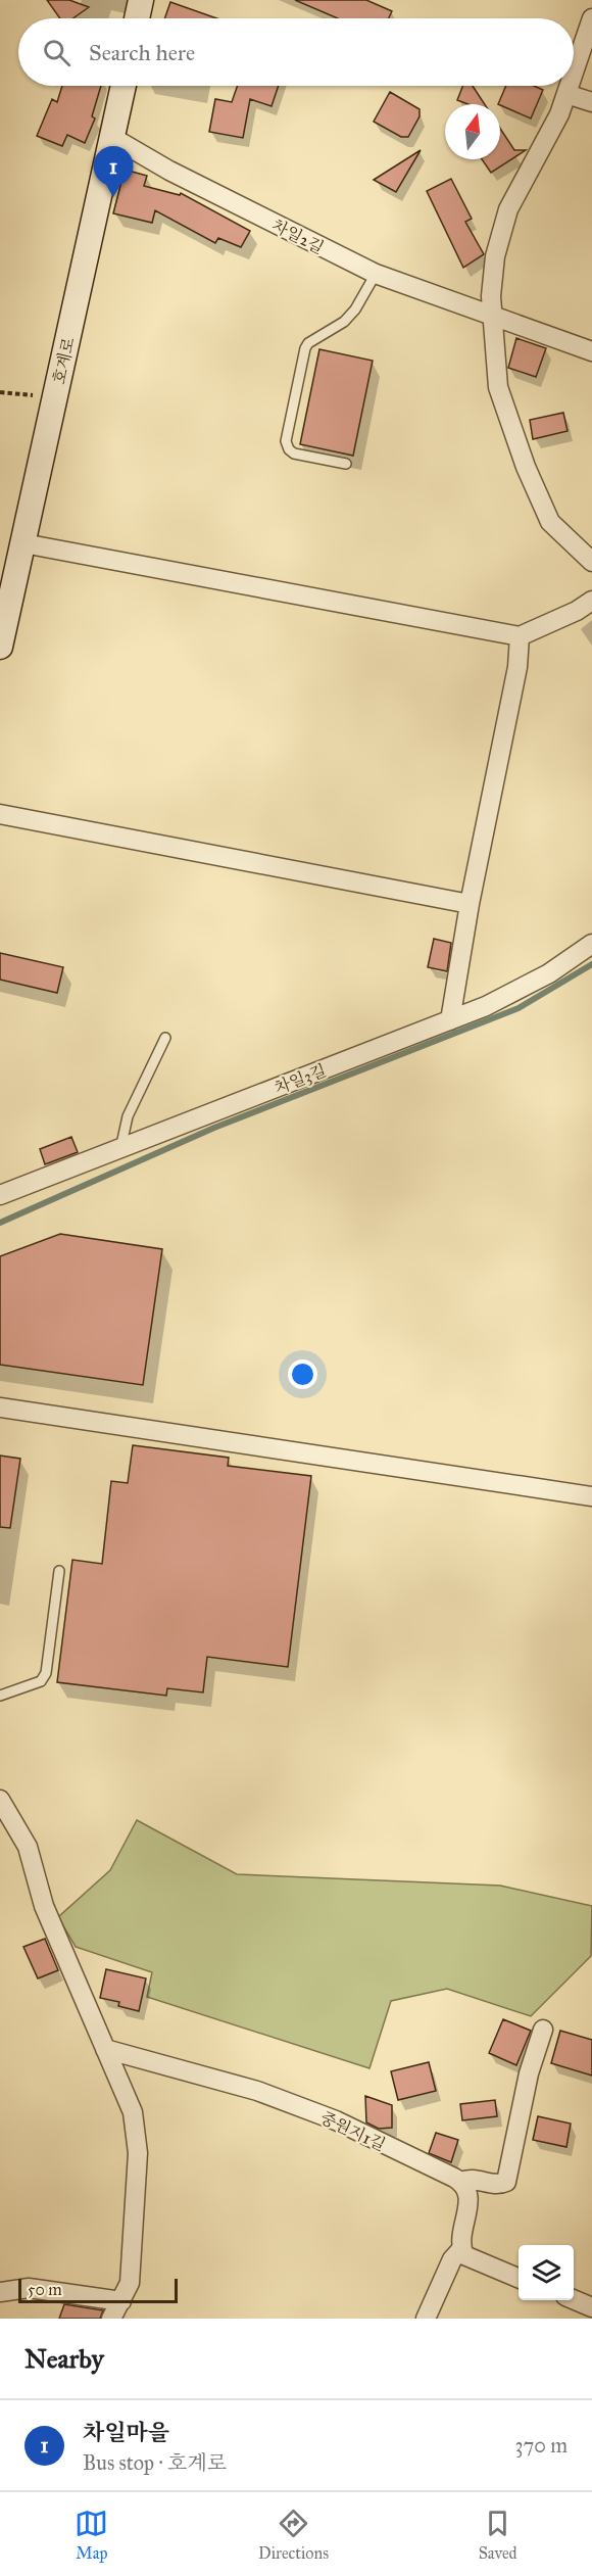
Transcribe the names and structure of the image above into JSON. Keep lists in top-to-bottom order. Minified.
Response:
{"streets":{"street":["차일2길","호계로","차일3길","중원지1길"]},"crossings":[["차일2길","호계로"]],"scale_bar":"50 m","north":"top","page":{"search":"Search here","pins":"1","scale":"50 m","heading":"Nearby","list":[{"mark":"1","name":"차일마을","note":"Bus stop · 호계로","value":"370 m"}],"nav":["Map","Directions","Saved"]}}
